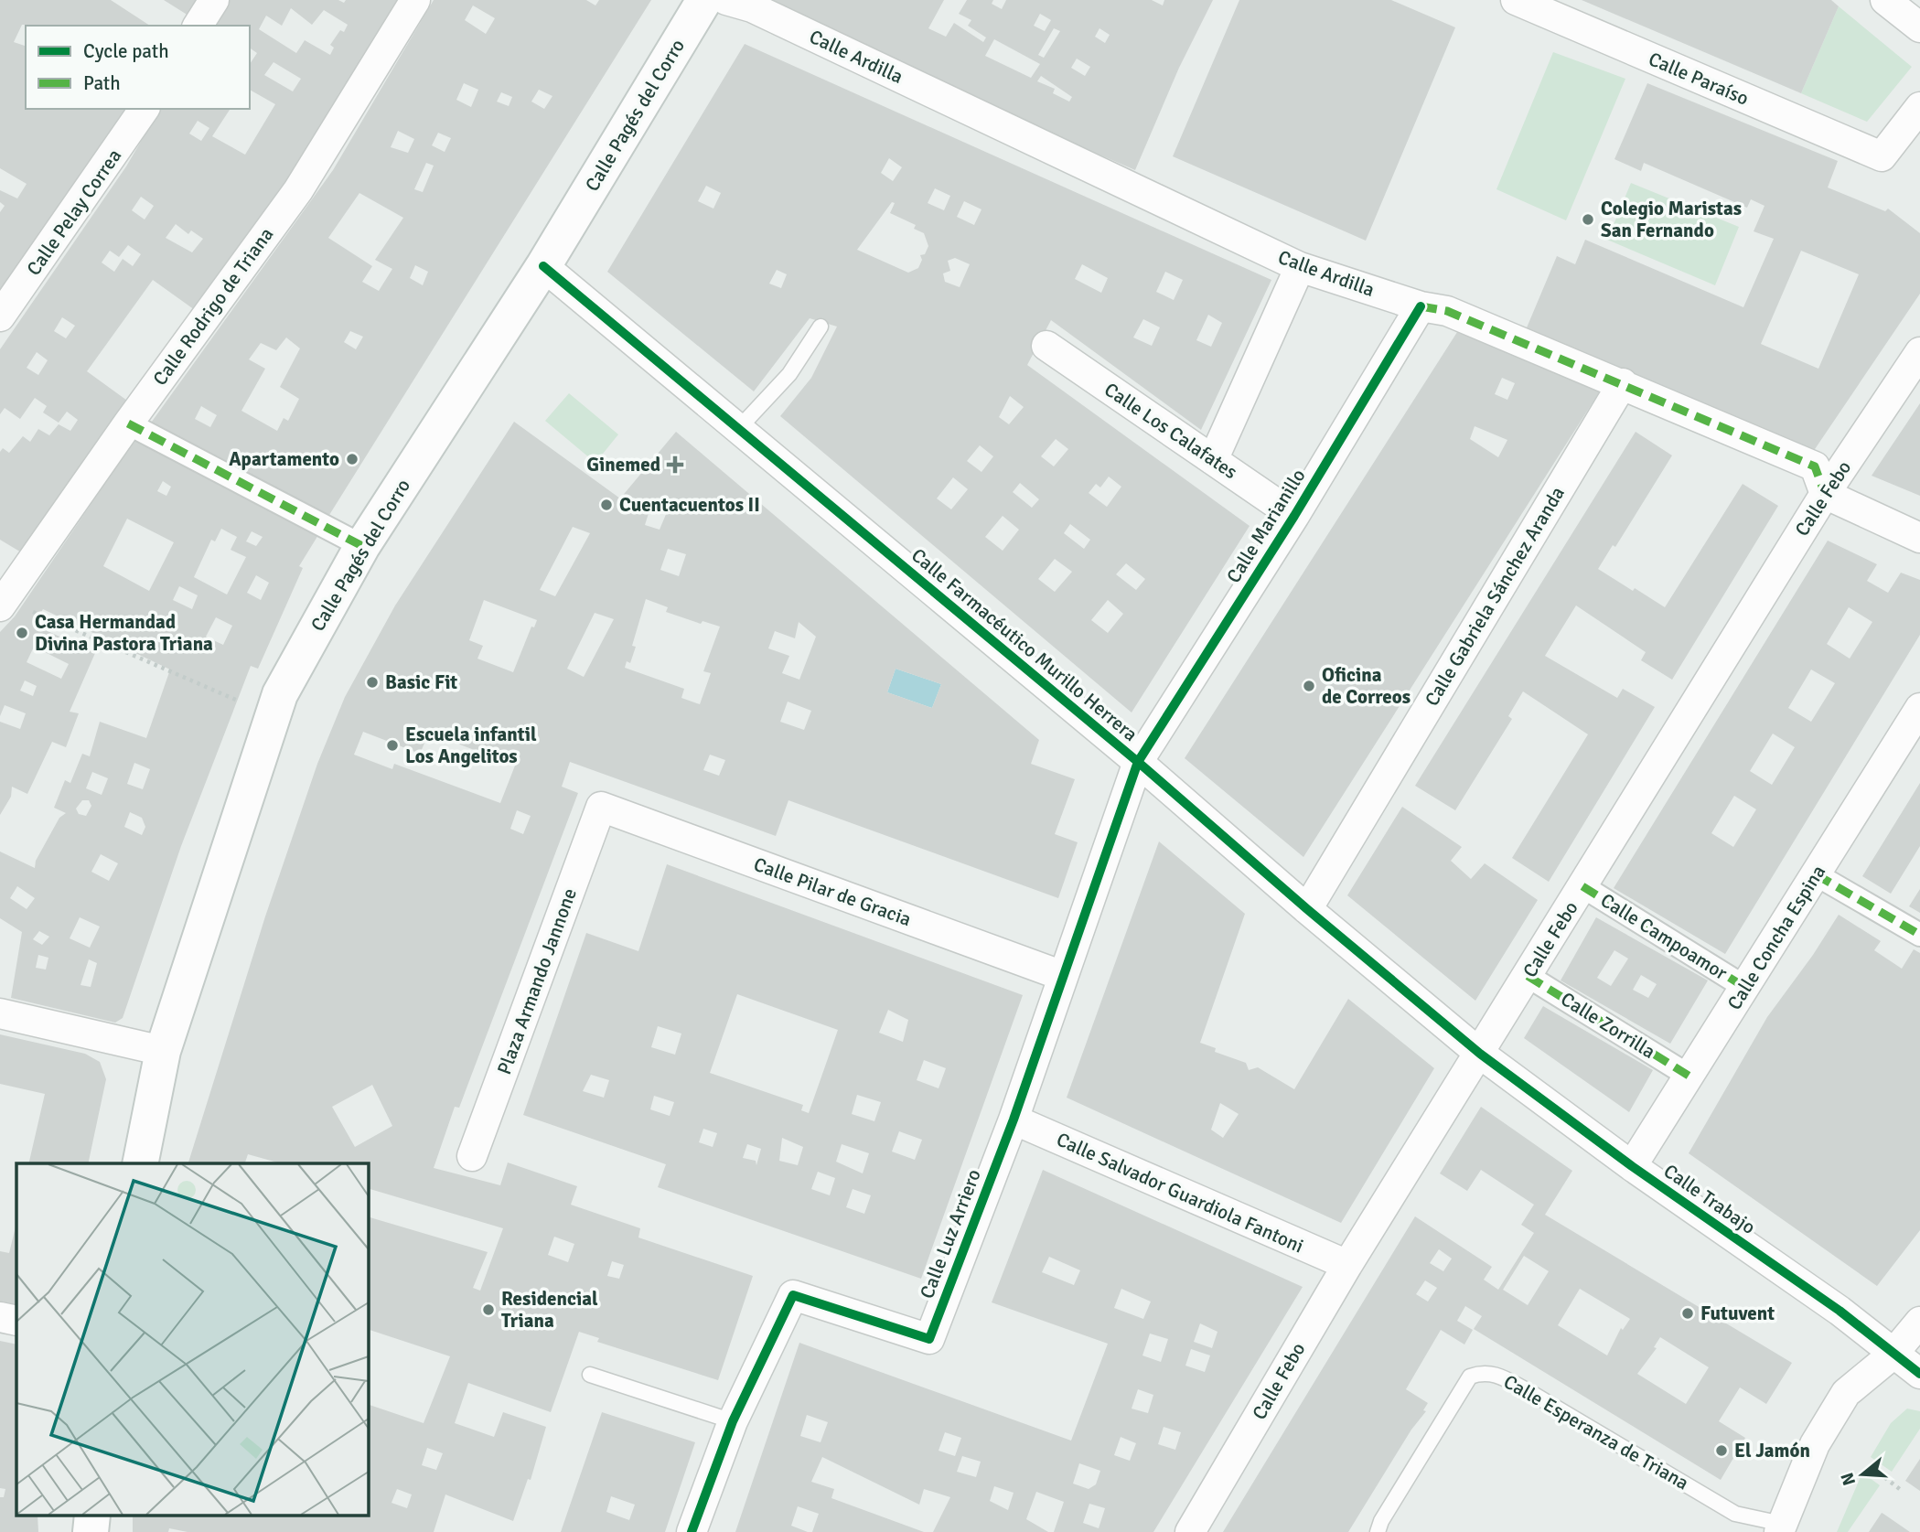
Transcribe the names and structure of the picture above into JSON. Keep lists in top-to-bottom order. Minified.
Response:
{"streets":{"main road":["Calle Pagés del Corro"],"street":["Calle Ardilla","Calle Paraíso","Calle Pelay Correa","Calle Rodrigo de Triana","Calle Los Calafates","Calle Febo","Calle Marianillo","Calle Gabriela Sánchez Aranda","Calle Farmacéutico Murillo Herrera","Calle Pilar de Gracia","Calle Campoamor","Calle Concha Espina","Plaza Armando Jannone","Calle Zorrilla","Calle Salvador Guardiola Fantoni","Calle Trabajo","Calle Luz Arriero","Calle Esperanza de Triana"]},"crossings":[["Calle Ardilla","Calle Febo"],["Calle Ardilla","Calle Marianillo"],["Calle Ardilla","Calle Gabriela Sánchez Aranda"],["Calle Pagés del Corro","Calle Farmacéutico Murillo Herrera"],["Calle Los Calafates","Calle Marianillo"],["Calle Febo","Calle Farmacéutico Murillo Herrera"],["Calle Febo","Calle Campoamor"],["Calle Febo","Calle Zorrilla"],["Calle Febo","Calle Salvador Guardiola Fantoni"],["Calle Febo","Calle Trabajo"],["Calle Marianillo","Calle Farmacéutico Murillo Herrera"],["Calle Marianillo","Calle Luz Arriero"],["Calle Gabriela Sánchez Aranda","Calle Farmacéutico Murillo Herrera"],["Calle Farmacéutico Murillo Herrera","Calle Trabajo"],["Calle Farmacéutico Murillo Herrera","Calle Luz Arriero"],["Calle Pilar de Gracia","Plaza Armando Jannone"],["Calle Pilar de Gracia","Calle Luz Arriero"],["Calle Campoamor","Calle Concha Espina"],["Calle Concha Espina","Calle Zorrilla"],["Calle Concha Espina","Calle Trabajo"],["Calle Salvador Guardiola Fantoni","Calle Luz Arriero"],["Calle Trabajo","Calle Esperanza de Triana"]],"places":{"other":["Colegio Maristas San Fernando","Apartamento","Cuentacuentos II","Casa Hermandad Divina Pastora Triana","Basic Fit","Oficina de Correos","Escuela infantil Los Angelitos","Residencial Triana","Futuvent","El Jamón"],"health":["Ginemed"]},"legend":["Cycle path","Path"],"north":"left"}
